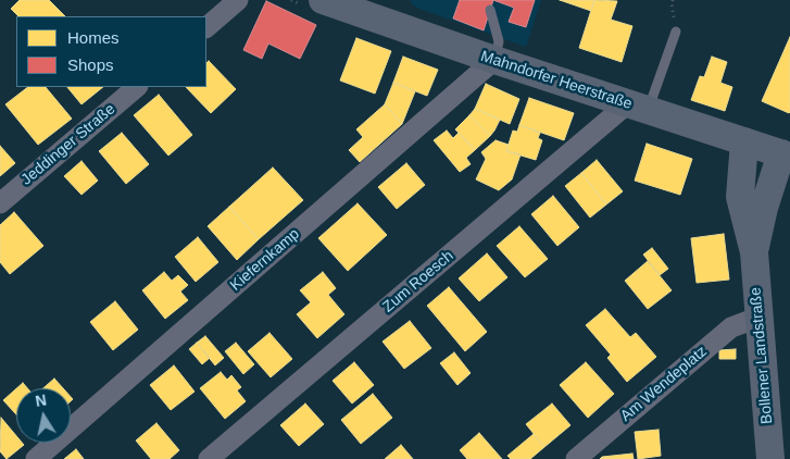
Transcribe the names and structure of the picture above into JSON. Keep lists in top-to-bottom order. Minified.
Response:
{"streets":{"main road":["Mahndorfer Heerstraße","Bollener Landstraße"],"street":["Jeddinger Straße","Kiefernkamp","Zum Roesch","Am Wendeplatz"]},"crossings":[["Mahndorfer Heerstraße","Kiefernkamp"],["Mahndorfer Heerstraße","Zum Roesch"],["Mahndorfer Heerstraße","Bollener Landstraße"],["Bollener Landstraße","Am Wendeplatz"]],"legend":["Homes","Shops"],"north":"top"}
